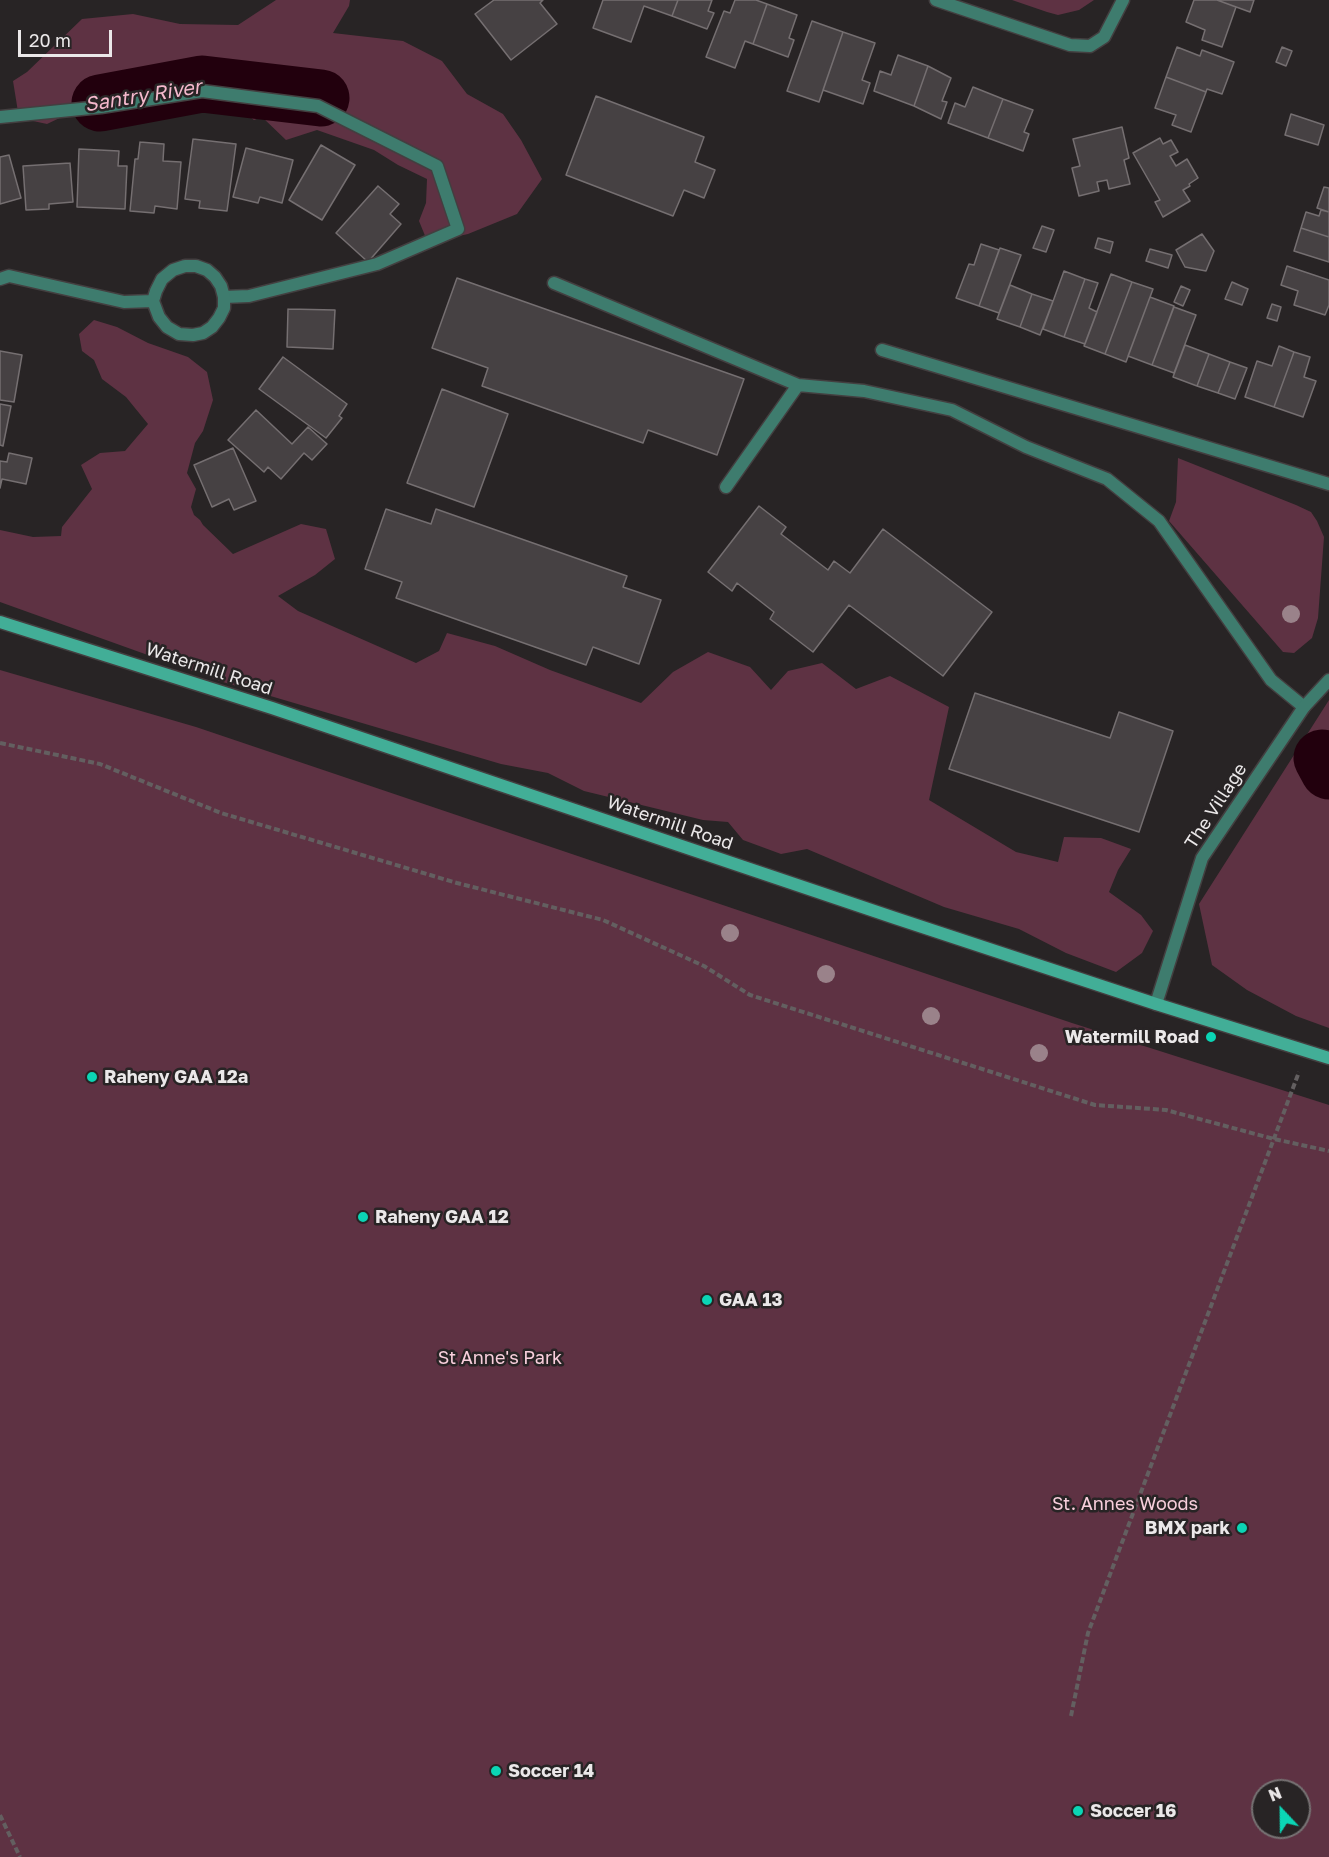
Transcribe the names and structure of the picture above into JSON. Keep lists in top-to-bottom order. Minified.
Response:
{"streets":{"main road":["Watermill Road"],"street":["The Village"]},"crossings":[["Watermill Road","The Village"]],"water":["Santry River"],"parks":["St Anne's Park","St. Annes Woods"],"places":["Watermill Road","Raheny GAA 12a","Raheny GAA 12","GAA 13","BMX park","Soccer 14","Soccer 16"],"scale_bar":"20 m","north":"top"}
